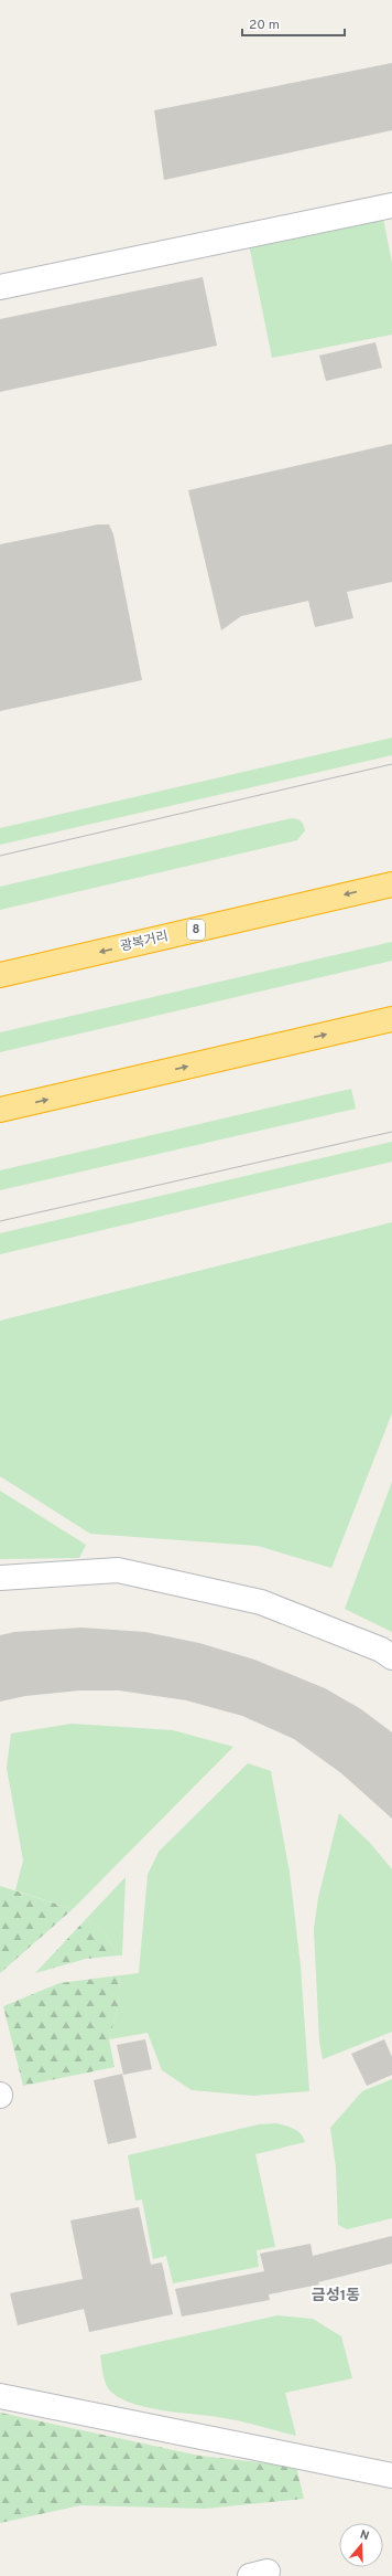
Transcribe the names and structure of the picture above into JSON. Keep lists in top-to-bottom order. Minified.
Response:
{"streets":{"highway":["8","광복거리"]},"districts":["금성1동"],"scale_bar":"20 m","north":"top"}
